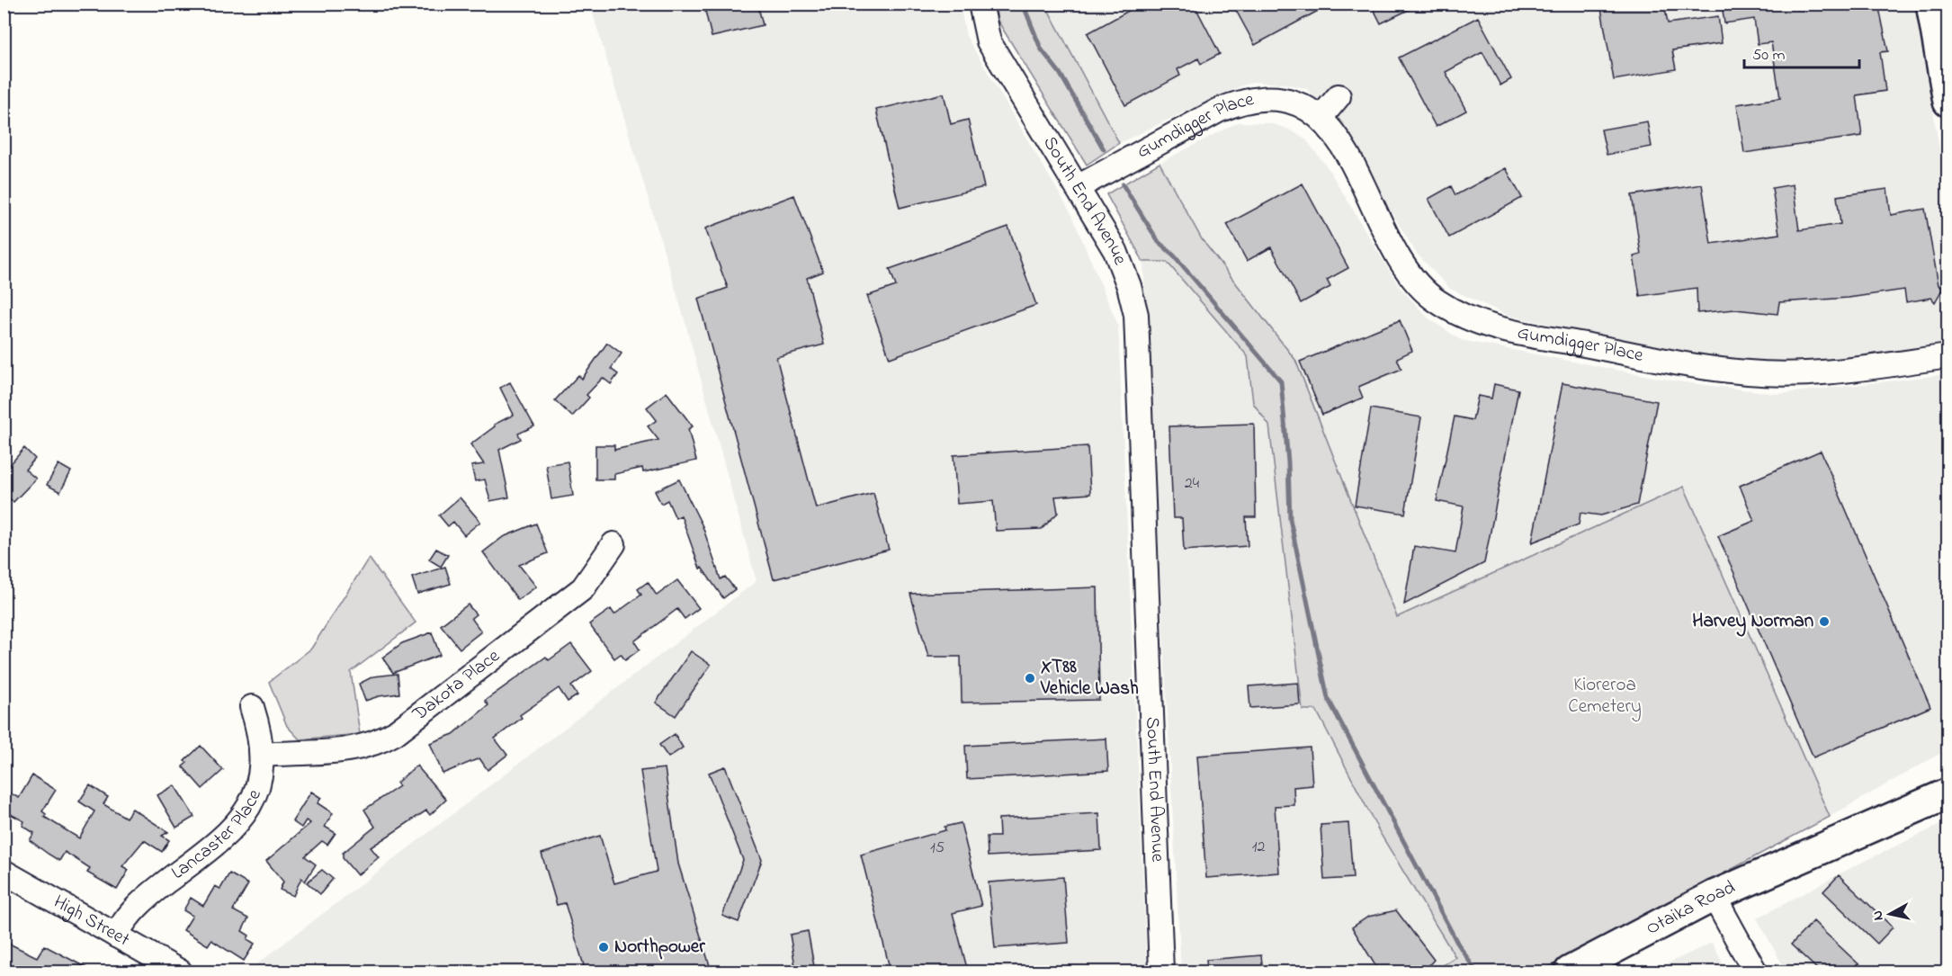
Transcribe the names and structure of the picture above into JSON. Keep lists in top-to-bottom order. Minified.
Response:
{"streets":{"main road":["Otaika Road"],"street":["Gumdigger Place","South End Avenue","Dakota Place","Lancaster Place","High Street"]},"crossings":[["Gumdigger Place","South End Avenue"],["Dakota Place","Lancaster Place"],["Lancaster Place","High Street"]],"parks":["Kioreroa Cemetery"],"places":["Harvey Norman","XT88 Vehicle Wash","Northpower"],"house_numbers":["24","12","15"],"scale_bar":"50 m","north":"left"}
